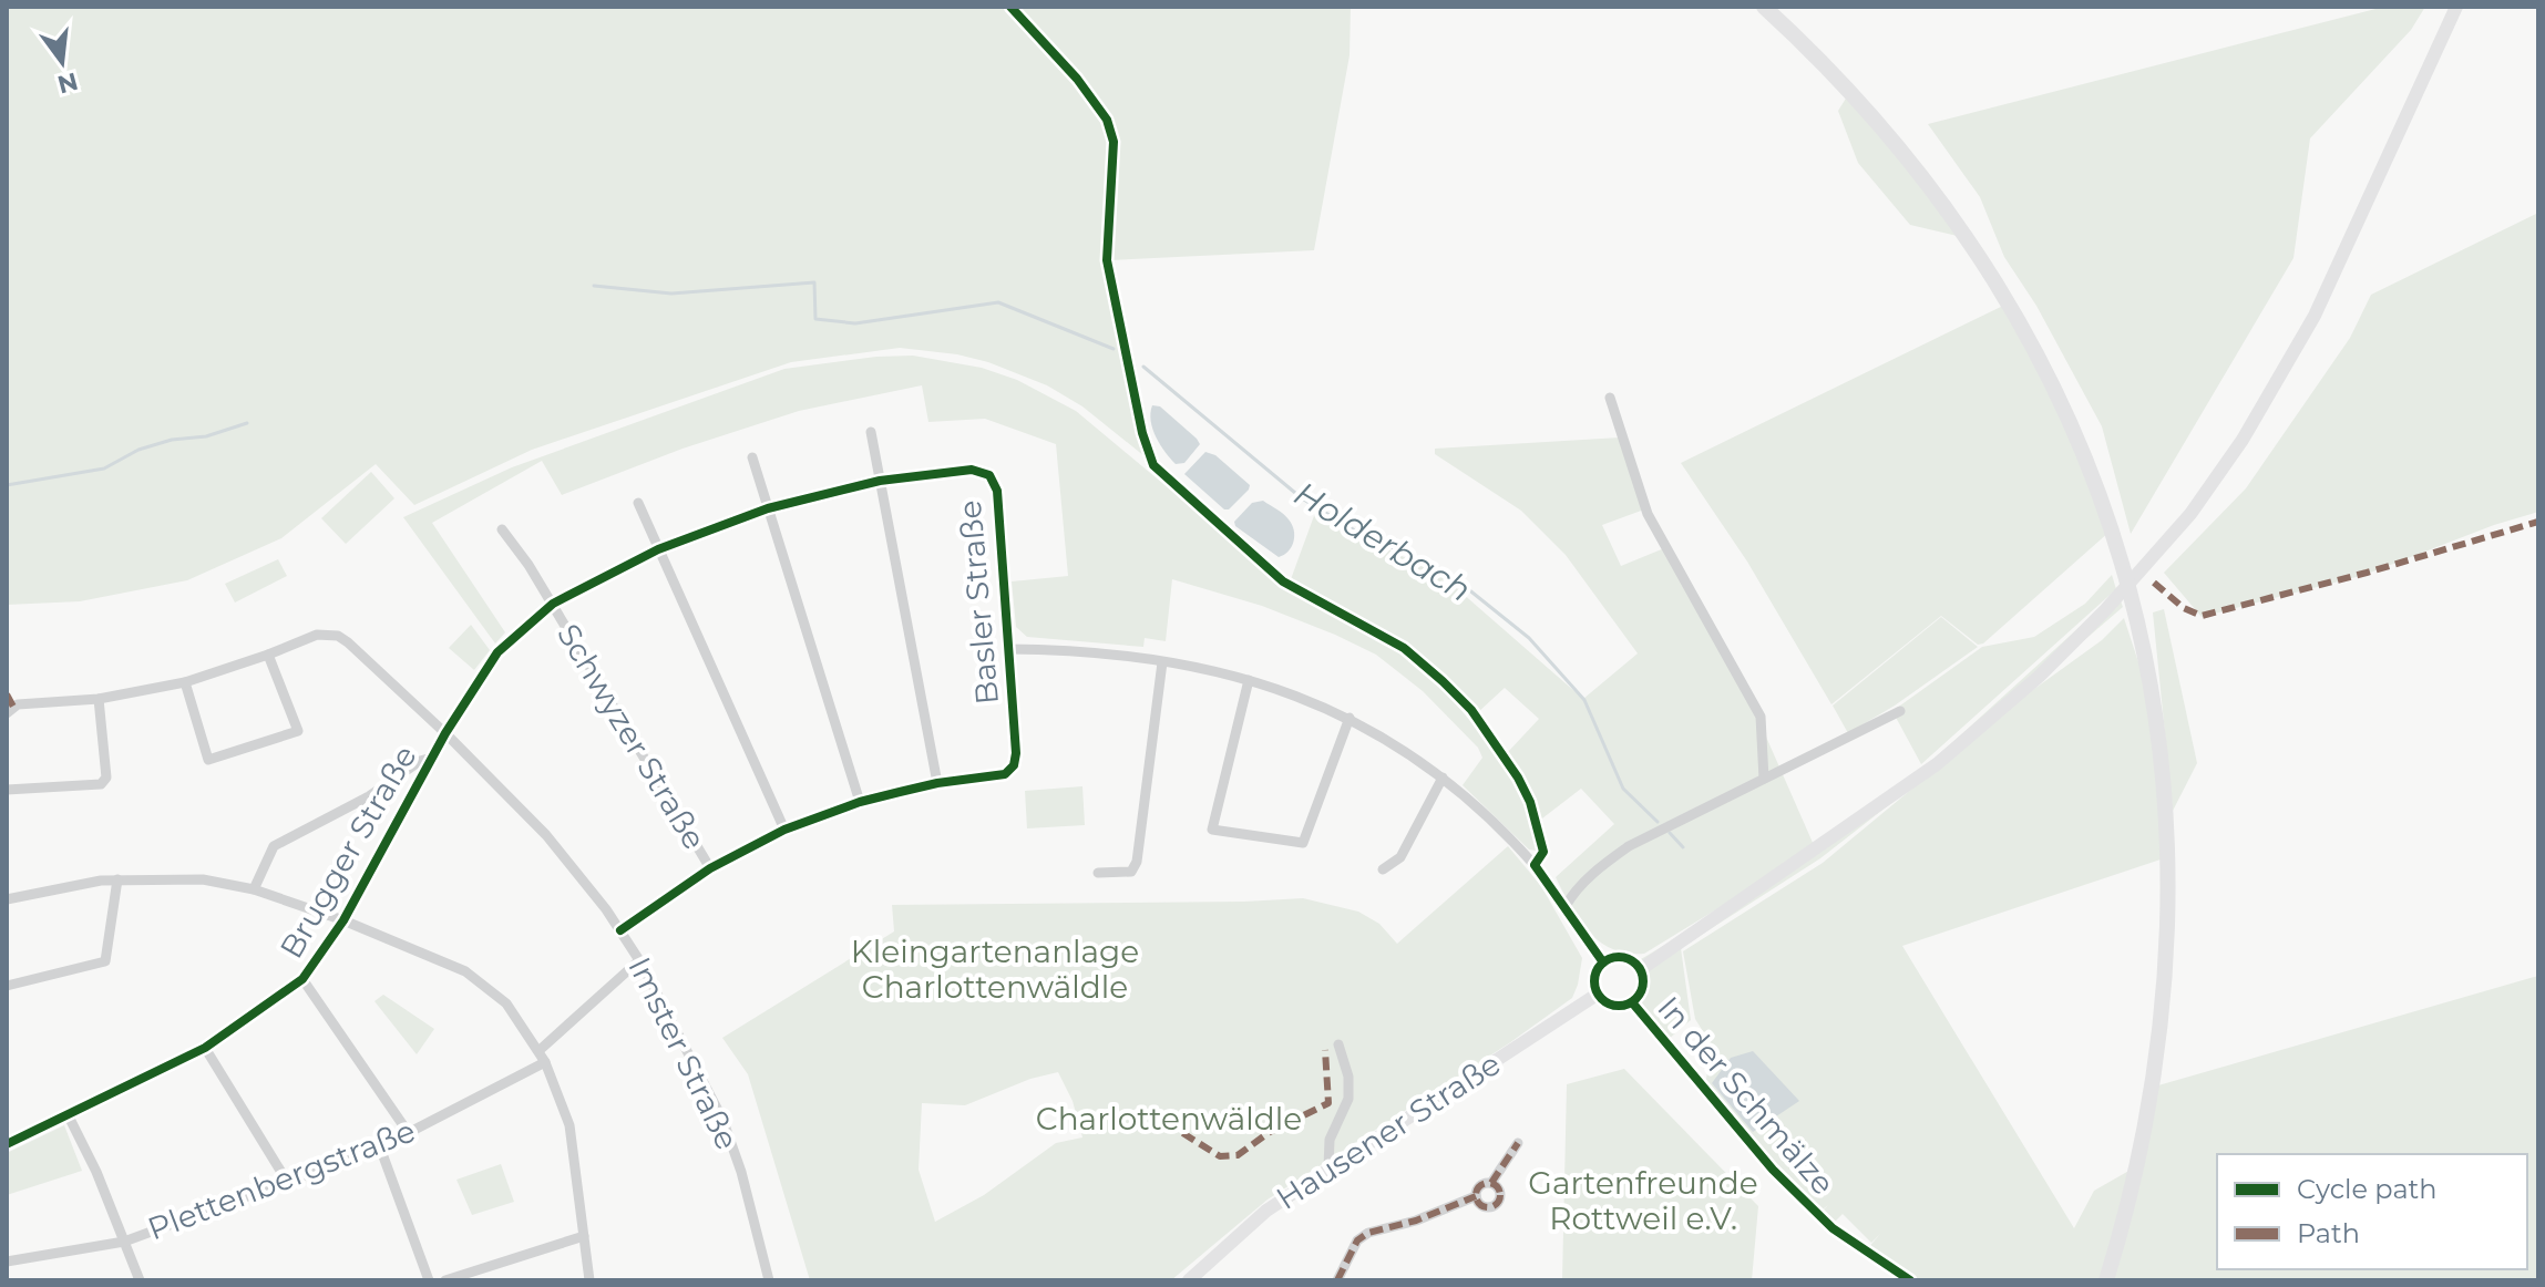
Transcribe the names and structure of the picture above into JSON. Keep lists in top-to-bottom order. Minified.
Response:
{"streets":{"main road":["Hausener Straße"],"street":["Basler Straße","Schwyzer Straße","Brugger Straße","Imster Straße","In der Schmälze","Plettenbergstraße"]},"crossings":[["Basler Straße","Schwyzer Straße"],["Basler Straße","Brugger Straße"],["Basler Straße","Imster Straße"],["Brugger Straße","Imster Straße"],["Brugger Straße","Plettenbergstraße"],["Imster Straße","Plettenbergstraße"],["In der Schmälze","Hausener Straße"]],"water":["Holderbach"],"parks":["Kleingartenanlage Charlottenwäldle","Charlottenwäldle","Gartenfreunde Rottweil e.V."],"legend":["Cycle path","Path"],"north":"bottom"}
